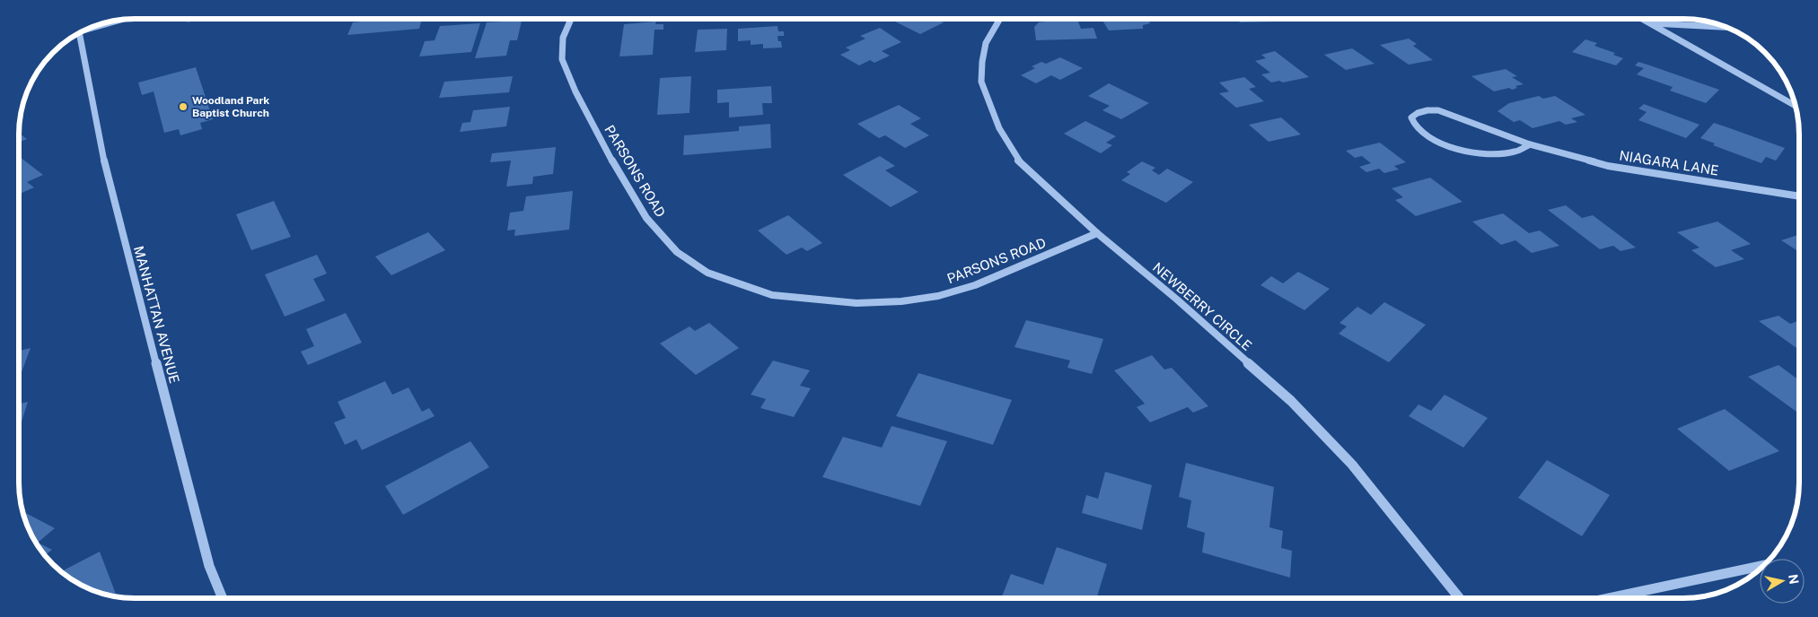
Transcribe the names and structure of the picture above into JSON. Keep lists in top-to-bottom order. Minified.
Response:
{"streets":{"street":["NIAGARA LANE","PARSONS ROAD","NEWBERRY CIRCLE","MANHATTAN AVENUE"]},"crossings":[["PARSONS ROAD","NEWBERRY CIRCLE"]],"places":["Woodland Park Baptist Church"],"north":"right"}
